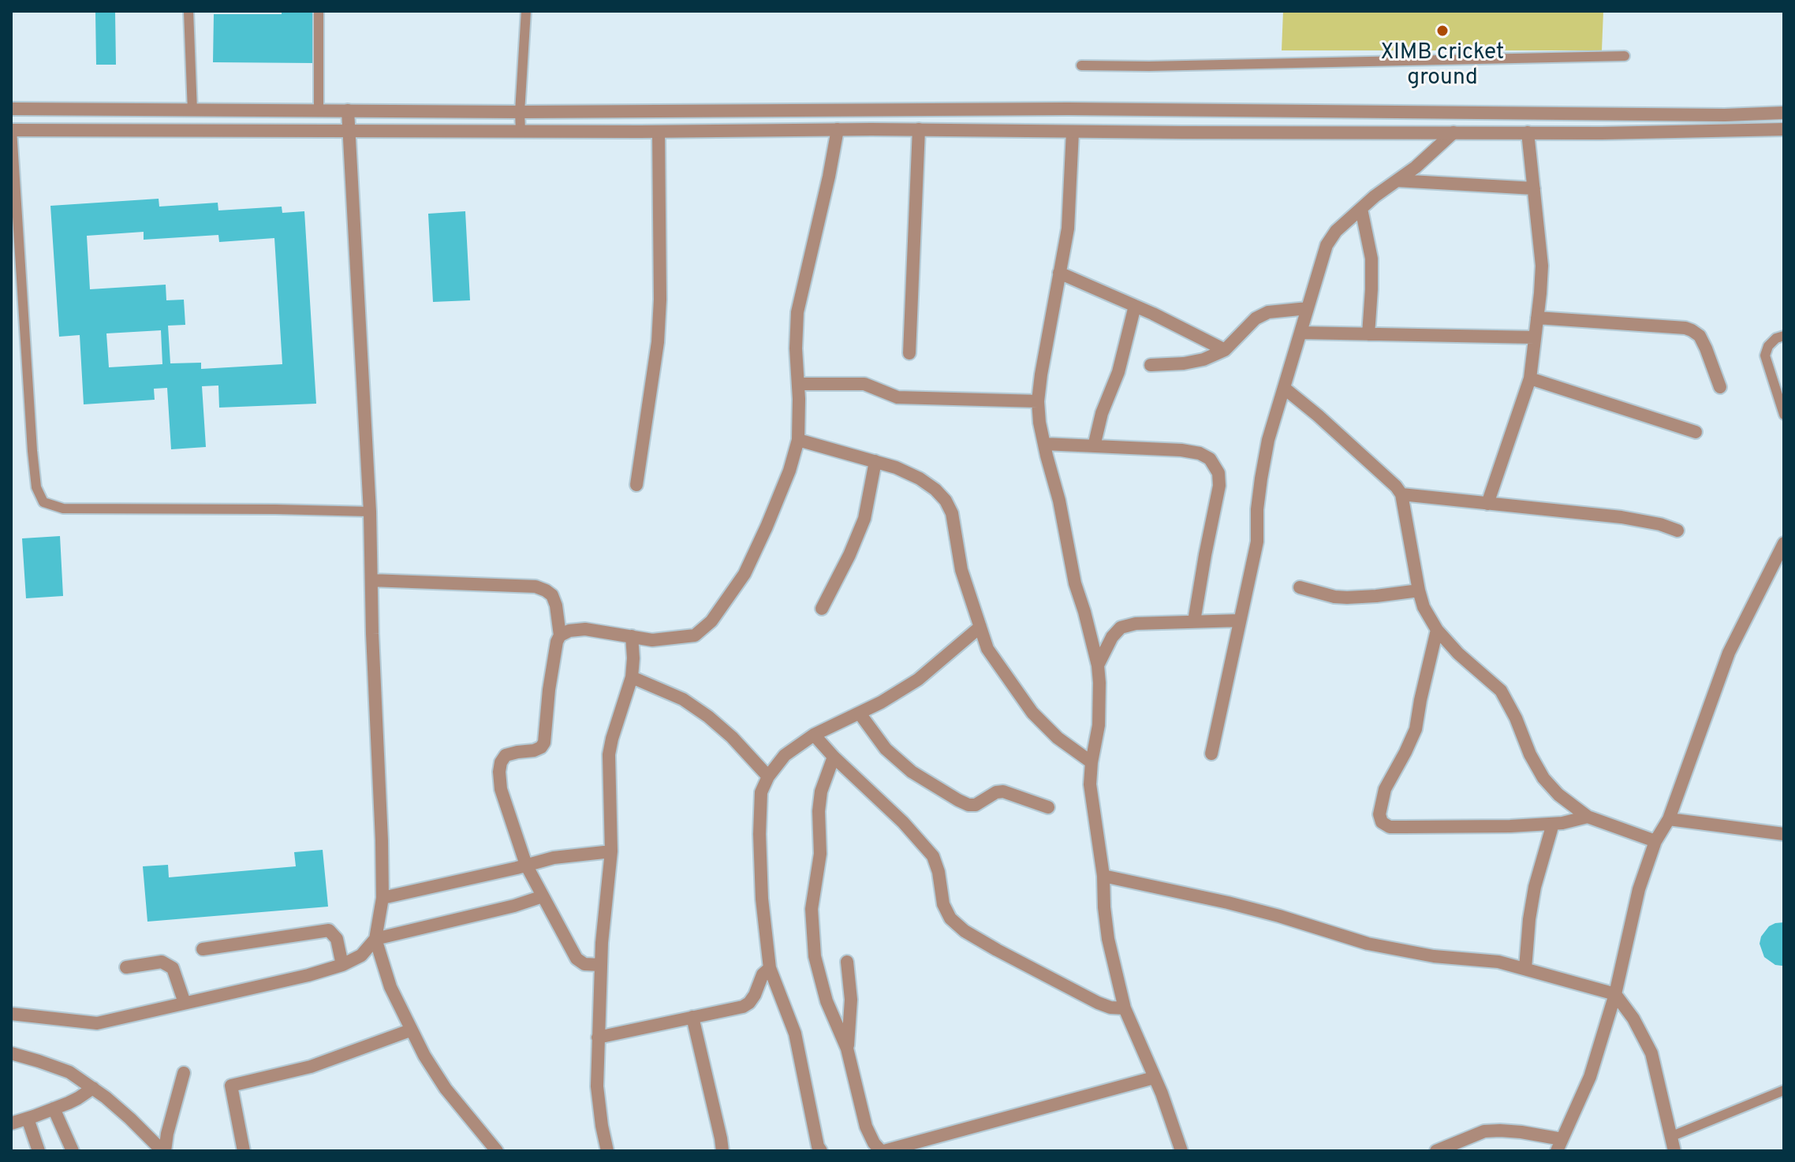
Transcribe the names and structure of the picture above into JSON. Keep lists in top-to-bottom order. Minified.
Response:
{"places":["XIMB cricket ground"]}
